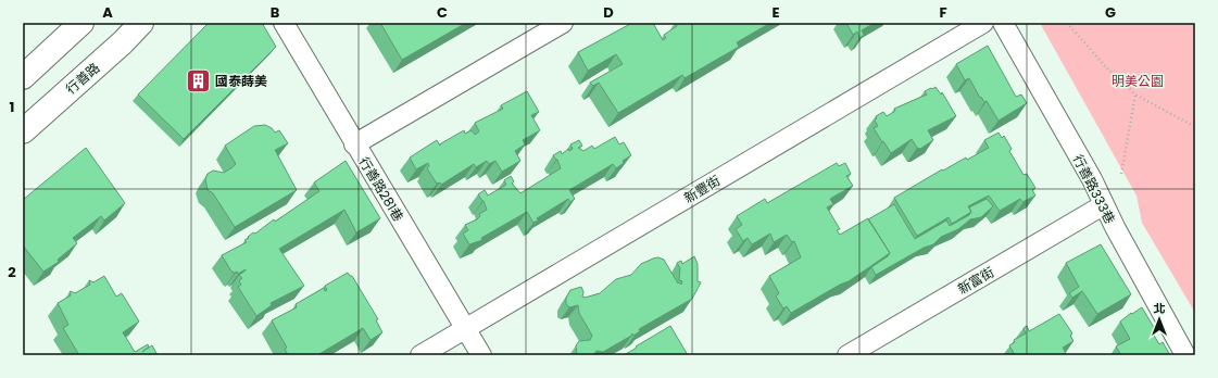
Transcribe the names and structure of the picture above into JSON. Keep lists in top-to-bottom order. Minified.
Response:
{"streets":{"street":["行善路","行善路281巷","新豐街","行善路333巷","新富街"]},"crossings":[["行善路281巷","新豐街"],["行善路333巷","新富街"]],"parks":["明美公園"],"places":{"building":["國泰蒔美"]},"north":"top","grid":{"columns":["A","B","C","D","E","F","G"],"rows":["1","2"]}}
